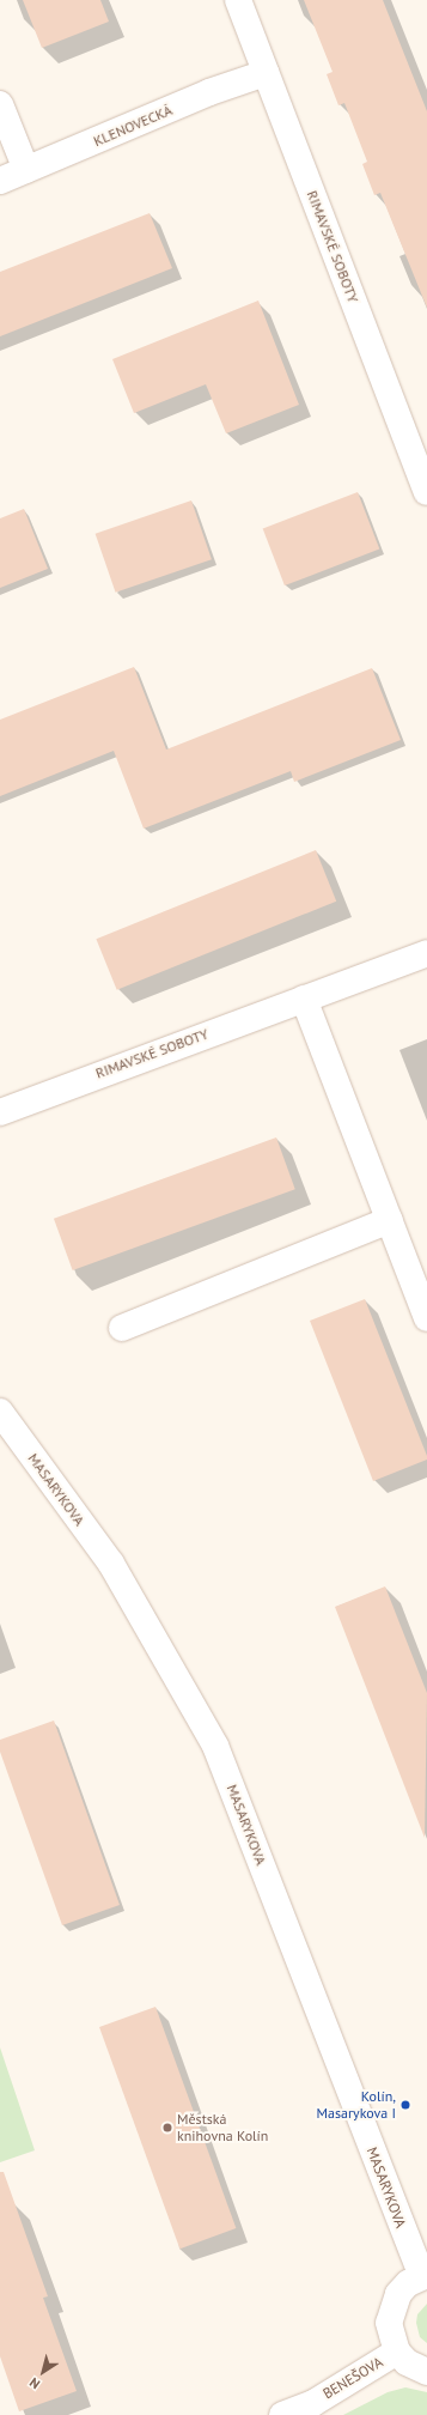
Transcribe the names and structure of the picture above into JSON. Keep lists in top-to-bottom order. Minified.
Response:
{"streets":{"street":["KLENOVECKÁ","RIMAVSKÉ SOBOTY","MASARYKOVA","BENEŠOVA"]},"crossings":[["KLENOVECKÁ","RIMAVSKÉ SOBOTY"],["MASARYKOVA","BENEŠOVA"]],"places":["Kolín, Masarykova I","Městská knihovna Kolín"],"north":"bottom left"}
